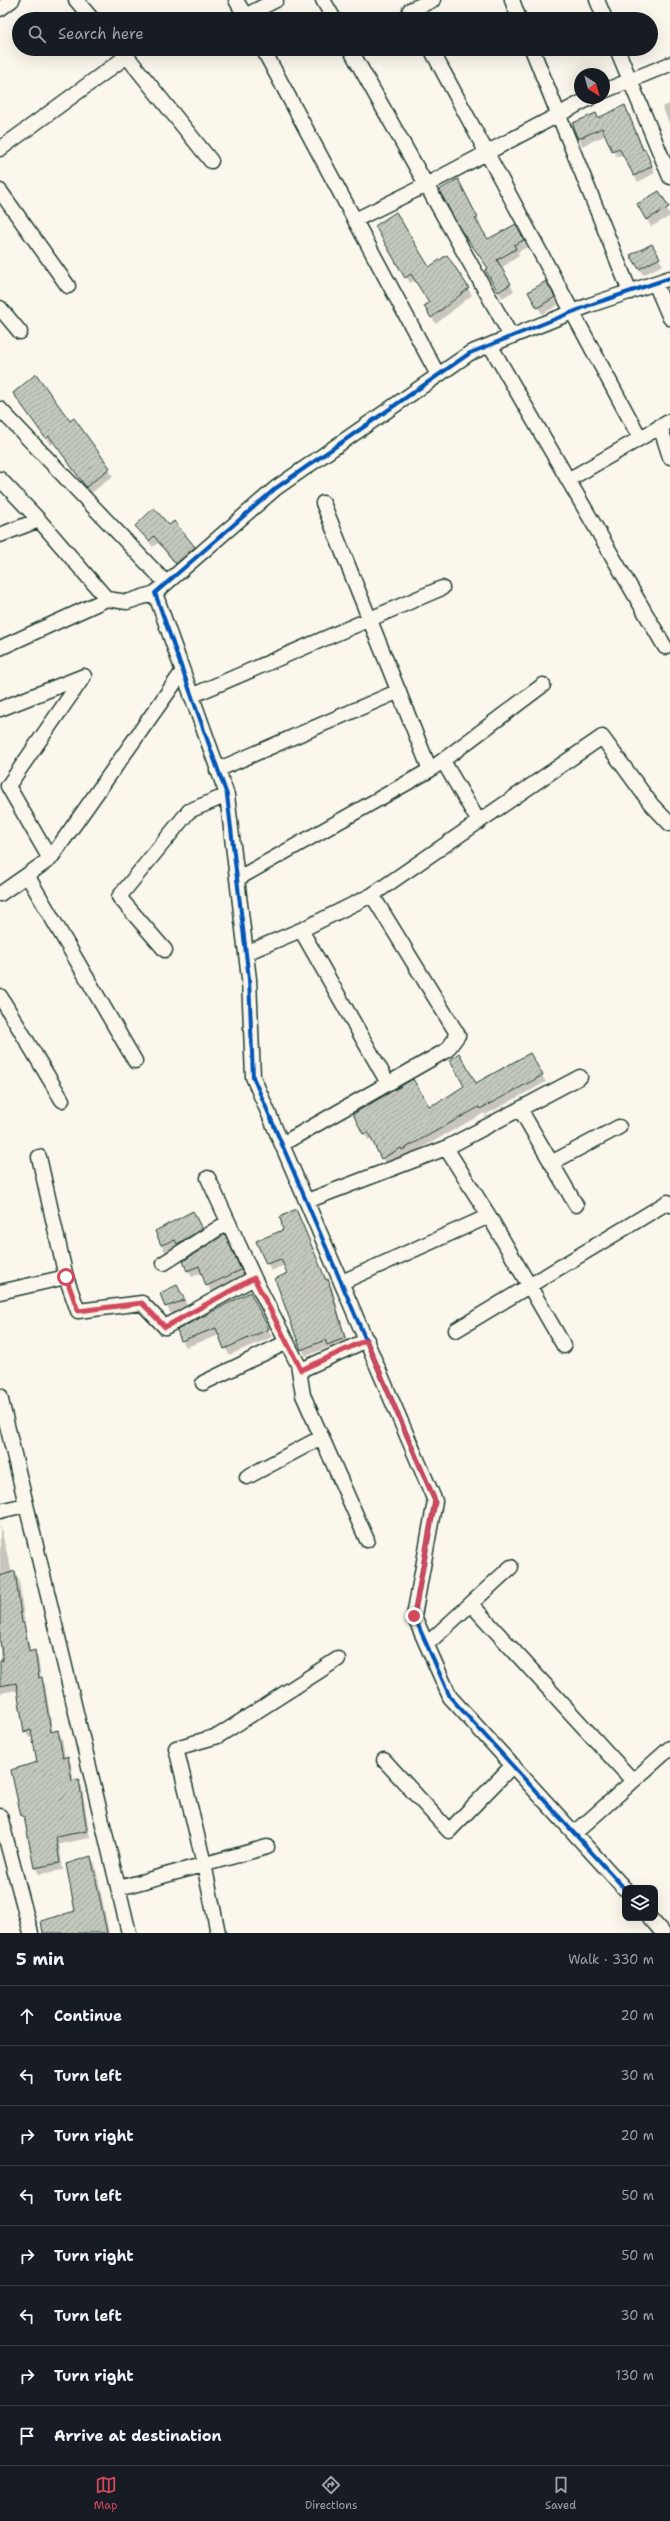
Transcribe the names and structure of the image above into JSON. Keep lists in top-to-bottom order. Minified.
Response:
{"north":"bottom right","page":{"search":"Search here","heading":["5 min","Walk · 330 m"],"list":[["Continue","20 m"],["Turn left","30 m"],["Turn right","20 m"],["Turn left","50 m"],["Turn right","50 m"],["Turn left","30 m"],["Turn right","130 m"],"Arrive at destination"],"nav":["Map","Directions","Saved"]}}
